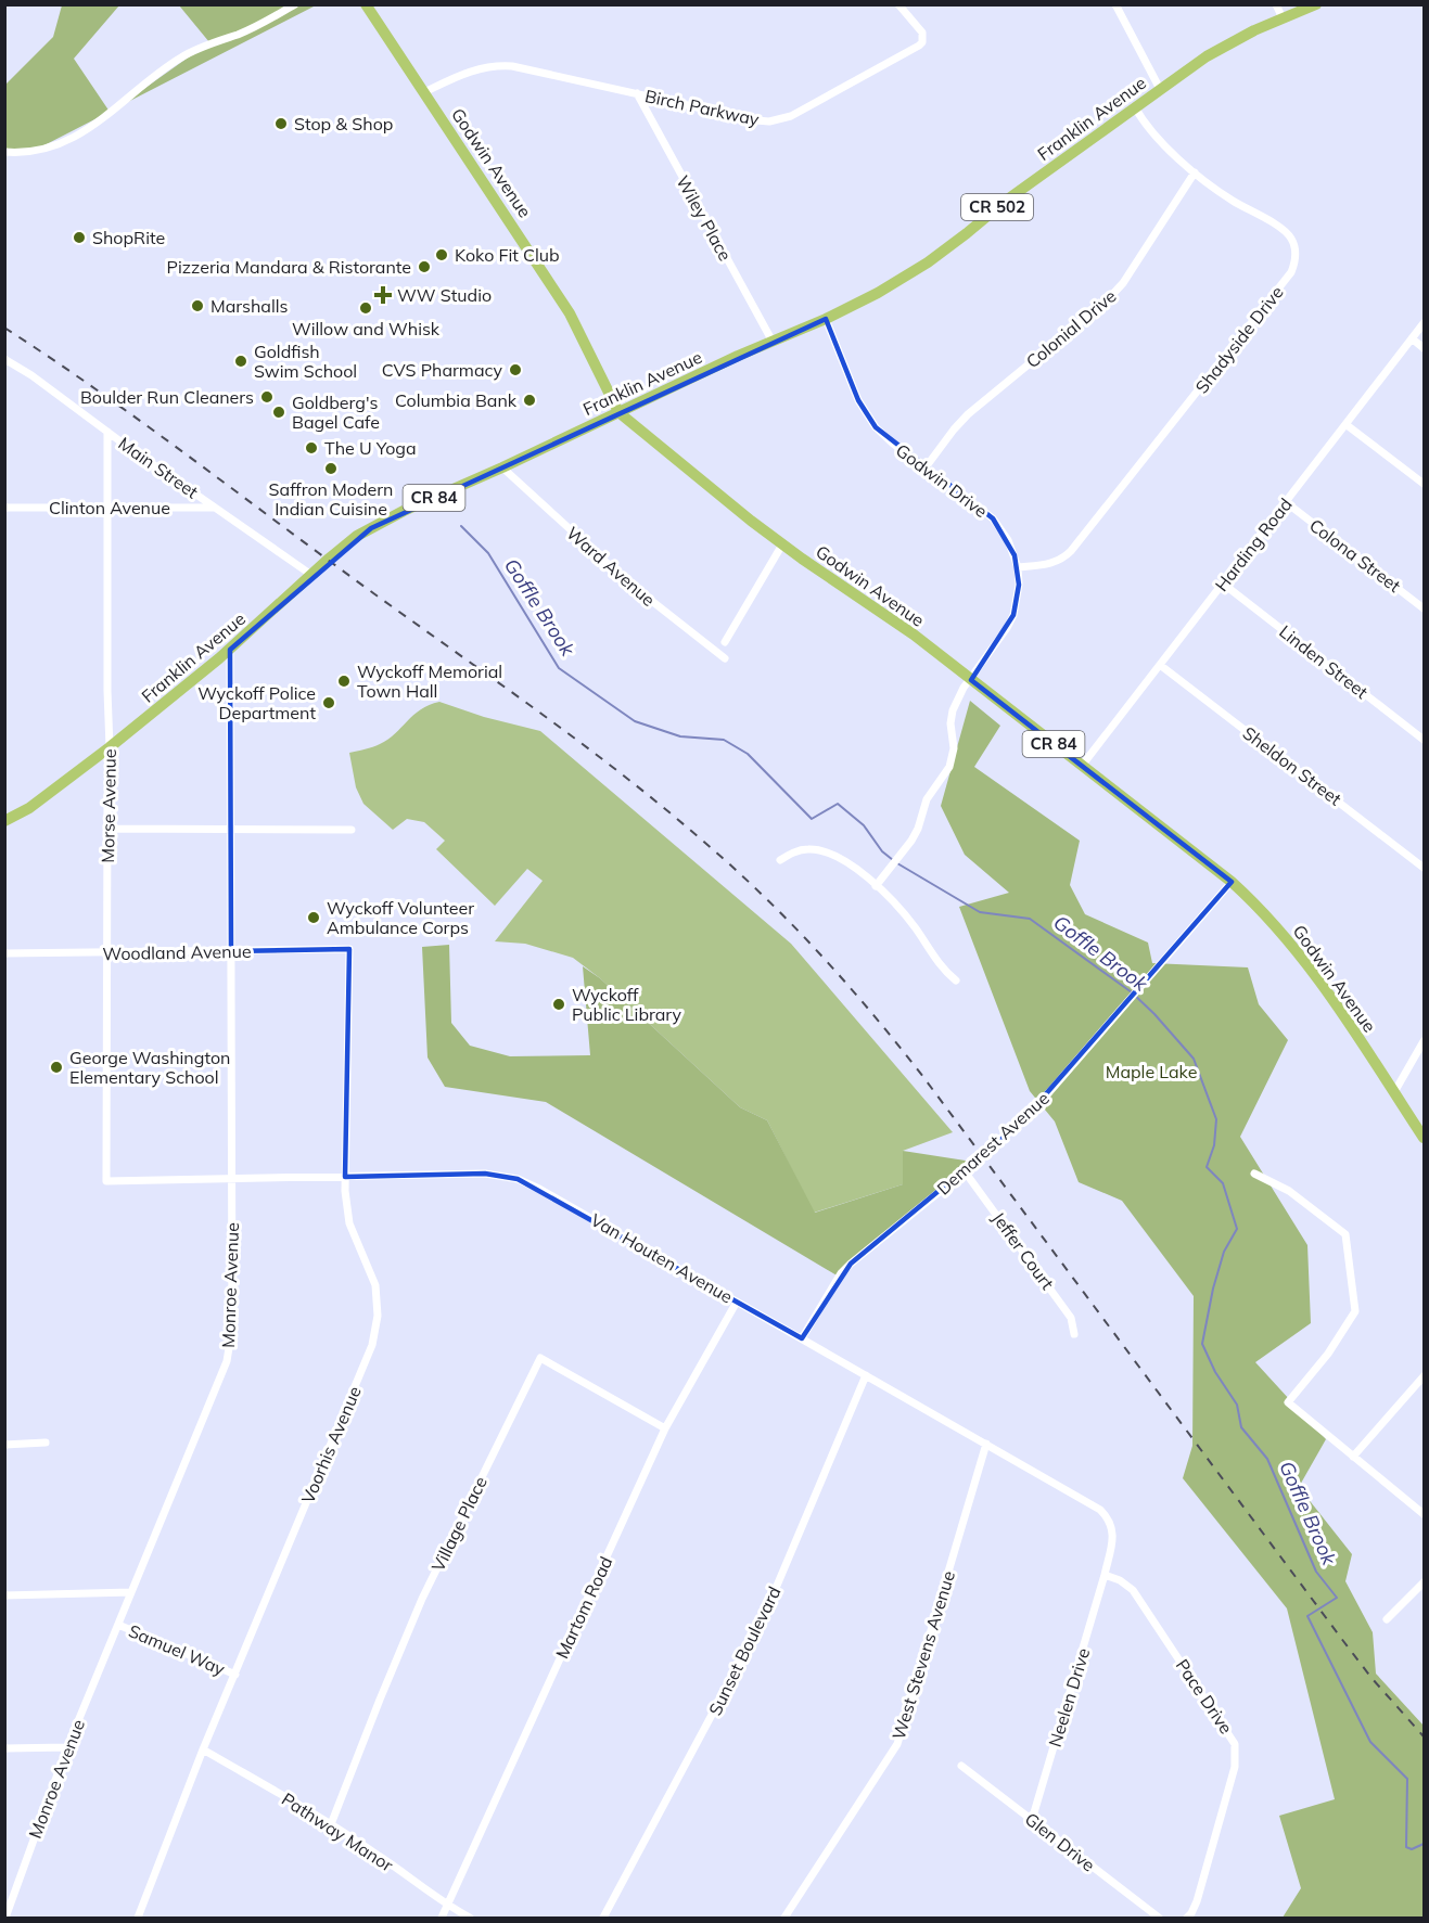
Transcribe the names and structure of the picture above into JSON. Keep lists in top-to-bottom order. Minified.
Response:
{"streets":{"main road":["Franklin Avenue","Godwin Avenue","CR 502","CR 84"],"street":["Birch Parkway","Wiley Place","Colonial Drive","Shadyside Drive","Main Street","Godwin Drive","Clinton Avenue","Harding Road","Colona Street","Ward Avenue","Linden Street","Sheldon Street","Morse Avenue","Woodland Avenue","Demarest Avenue","Jeffer Court","Van Houten Avenue","Monroe Avenue","Voorhis Avenue","Village Place","Martom Road","Samuel Way","Sunset Boulevard","West Stevens Avenue","Pace Drive","Neelen Drive","Pathway Manor","Glen Drive"]},"crossings":[["Birch Parkway","Godwin Avenue"],["Birch Parkway","Wiley Place"],["Franklin Avenue","Godwin Avenue"],["Franklin Avenue","Wiley Place"],["Franklin Avenue","Shadyside Drive"],["Franklin Avenue","Main Street"],["Franklin Avenue","Godwin Drive"],["Franklin Avenue","Ward Avenue"],["Franklin Avenue","Morse Avenue"],["Franklin Avenue","Monroe Avenue"],["Godwin Avenue","Godwin Drive"],["Godwin Avenue","Harding Road"],["Godwin Avenue","Demarest Avenue"],["Colonial Drive","Shadyside Drive"],["Colonial Drive","Godwin Drive"],["Shadyside Drive","Godwin Drive"],["Main Street","Clinton Avenue"],["Main Street","Morse Avenue"],["Clinton Avenue","Morse Avenue"],["Harding Road","Colona Street"],["Harding Road","Linden Street"],["Harding Road","Sheldon Street"],["Morse Avenue","Woodland Avenue"],["Morse Avenue","Van Houten Avenue"],["Woodland Avenue","Monroe Avenue"],["Woodland Avenue","Voorhis Avenue"],["Demarest Avenue","Jeffer Court"],["Demarest Avenue","Van Houten Avenue"],["Van Houten Avenue","Monroe Avenue"],["Van Houten Avenue","Voorhis Avenue"],["Van Houten Avenue","Martom Road"],["Van Houten Avenue","Sunset Boulevard"],["Van Houten Avenue","West Stevens Avenue"],["Van Houten Avenue","Pace Drive"],["Van Houten Avenue","Neelen Drive"],["Monroe Avenue","Samuel Way"],["Voorhis Avenue","Samuel Way"],["Voorhis Avenue","Pathway Manor"],["Village Place","Martom Road"],["Village Place","Pathway Manor"],["Martom Road","Pathway Manor"],["Pace Drive","Neelen Drive"],["Neelen Drive","Glen Drive"]],"water":["Goffle Brook"],"parks":["Maple Lake"],"places":{"other":["Stop & Shop","ShopRite","Koko Fit Club","Pizzeria Mandara & Ristorante","Marshalls","Willow and Whisk","Goldfish Swim School","CVS Pharmacy","Boulder Run Cleaners","Columbia Bank","Goldberg's Bagel Cafe","The U Yoga","Saffron Modern Indian Cuisine","Wyckoff Memorial Town Hall","Wyckoff Police Department","Wyckoff Volunteer Ambulance Corps","Wyckoff Public Library","George Washington Elementary School"],"health":["WW Studio"]}}
